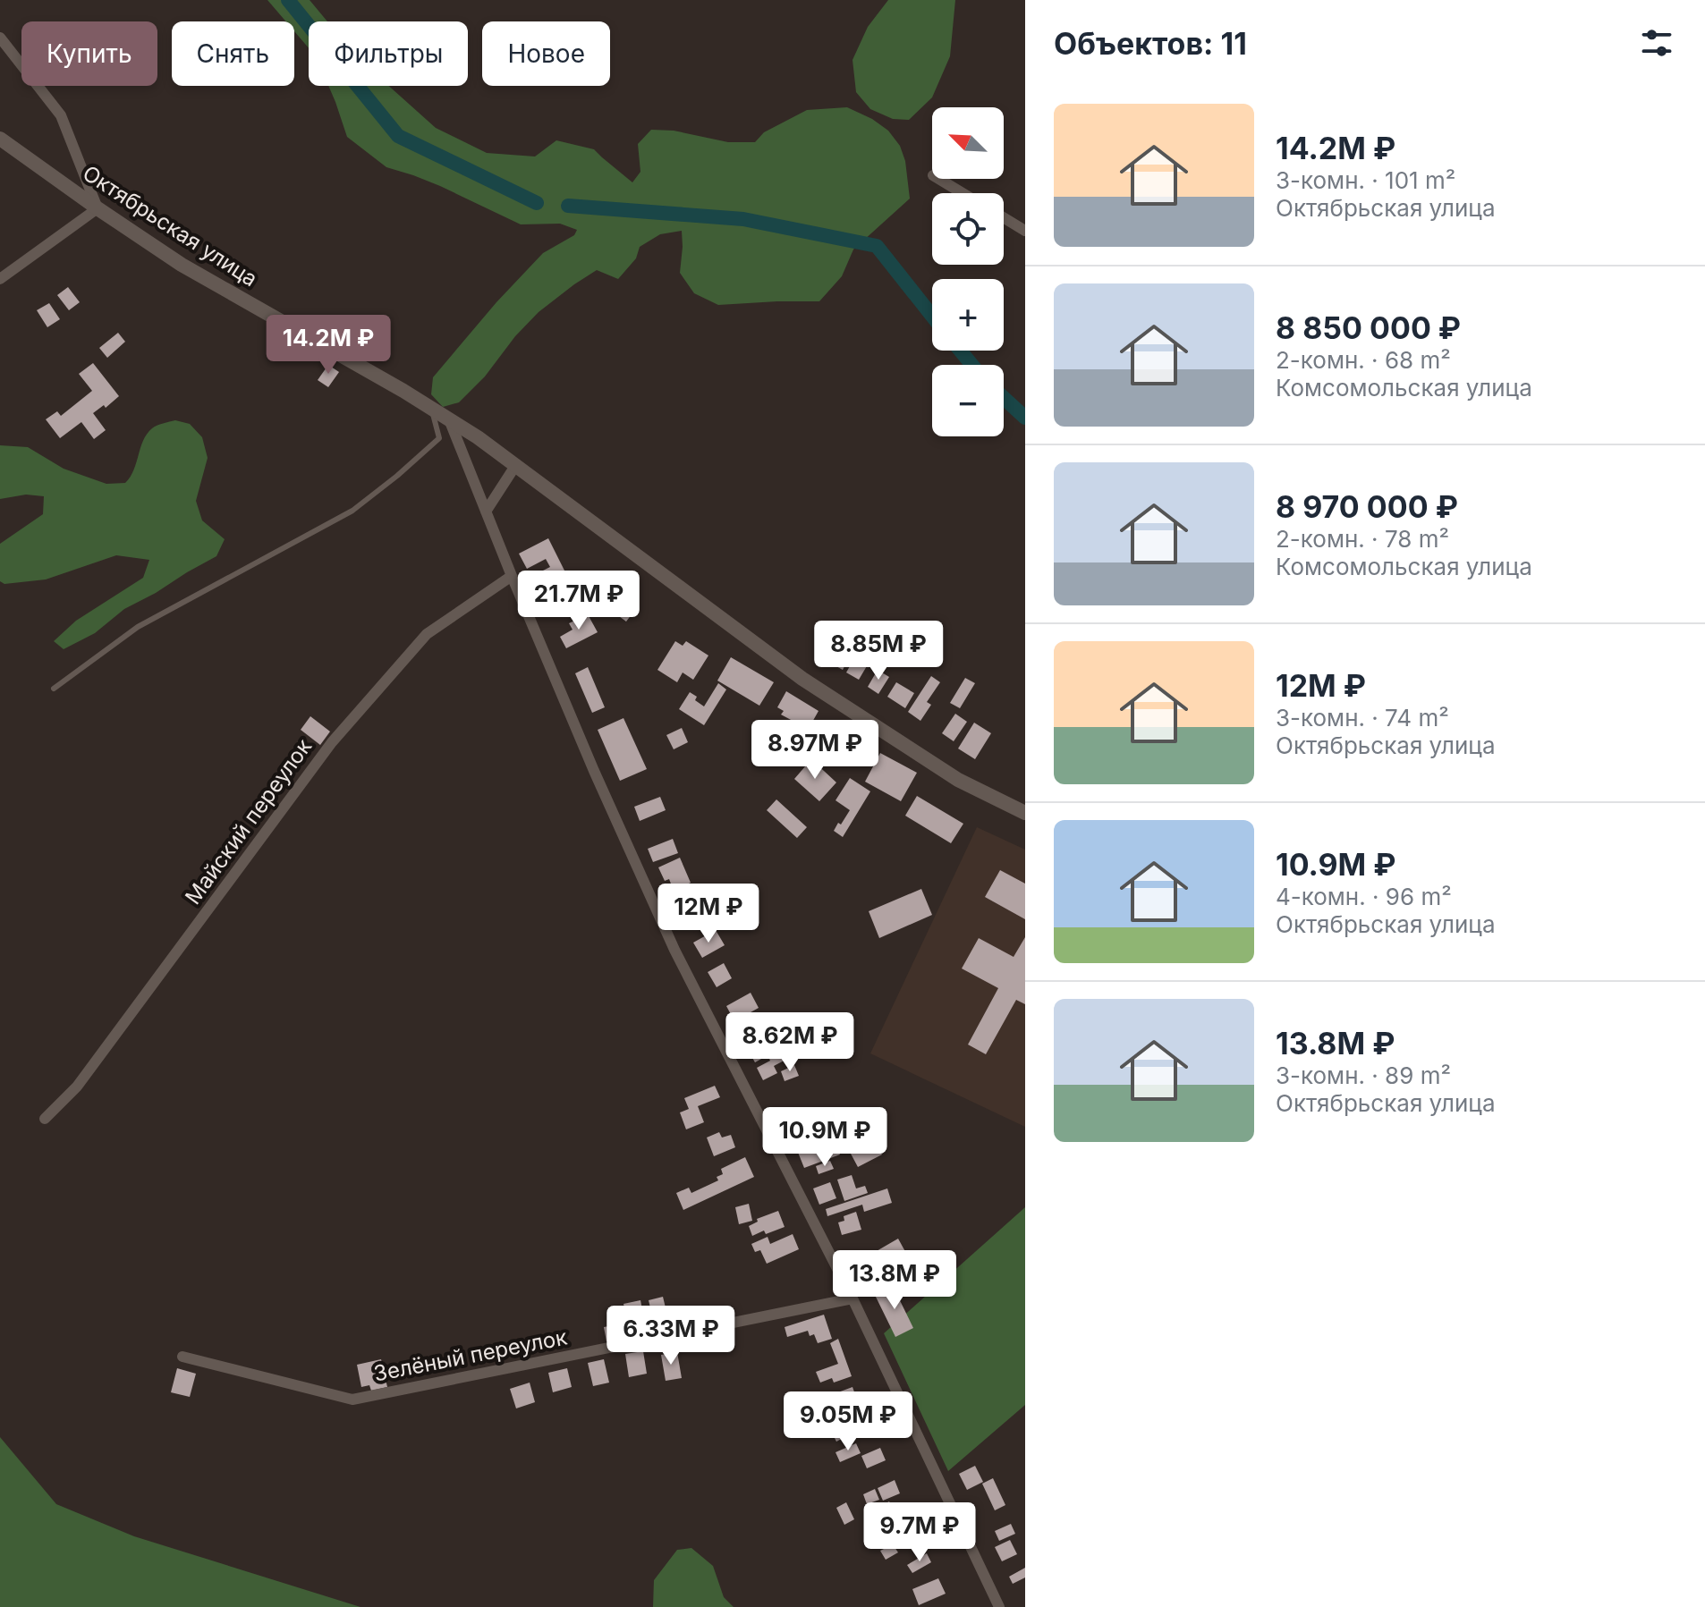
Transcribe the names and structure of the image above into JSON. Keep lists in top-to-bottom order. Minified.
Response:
{"streets":{"street":["Октябрьская улица","Майский переулок","Зелёный переулок"]},"north":"top left","page":{"heading":"Объектов: 11","chip":["Купить","Снять","Фильтры","Новое"],"list":[{"name":"14.2M ₽","note":"3-комн. · 101 m² · Октябрьская улица"},{"name":"8 850 000 ₽","note":"2-комн. · 68 m² · Комсомольская улица"},{"name":"8 970 000 ₽","note":"2-комн. · 78 m² · Комсомольская улица"},{"name":"12M ₽","note":"3-комн. · 74 m² · Октябрьская улица"},{"name":"10.9M ₽","note":"4-комн. · 96 m² · Октябрьская улица"},{"name":"13.8M ₽","note":"3-комн. · 89 m² · Октябрьская улица"}],"map_buttons":["+","−"],"price":["14.2M ₽","21.7M ₽","8.85M ₽","8.97M ₽","12M ₽","8.62M ₽","10.9M ₽","13.8M ₽","6.33M ₽","9.05M ₽","9.7M ₽"]}}
